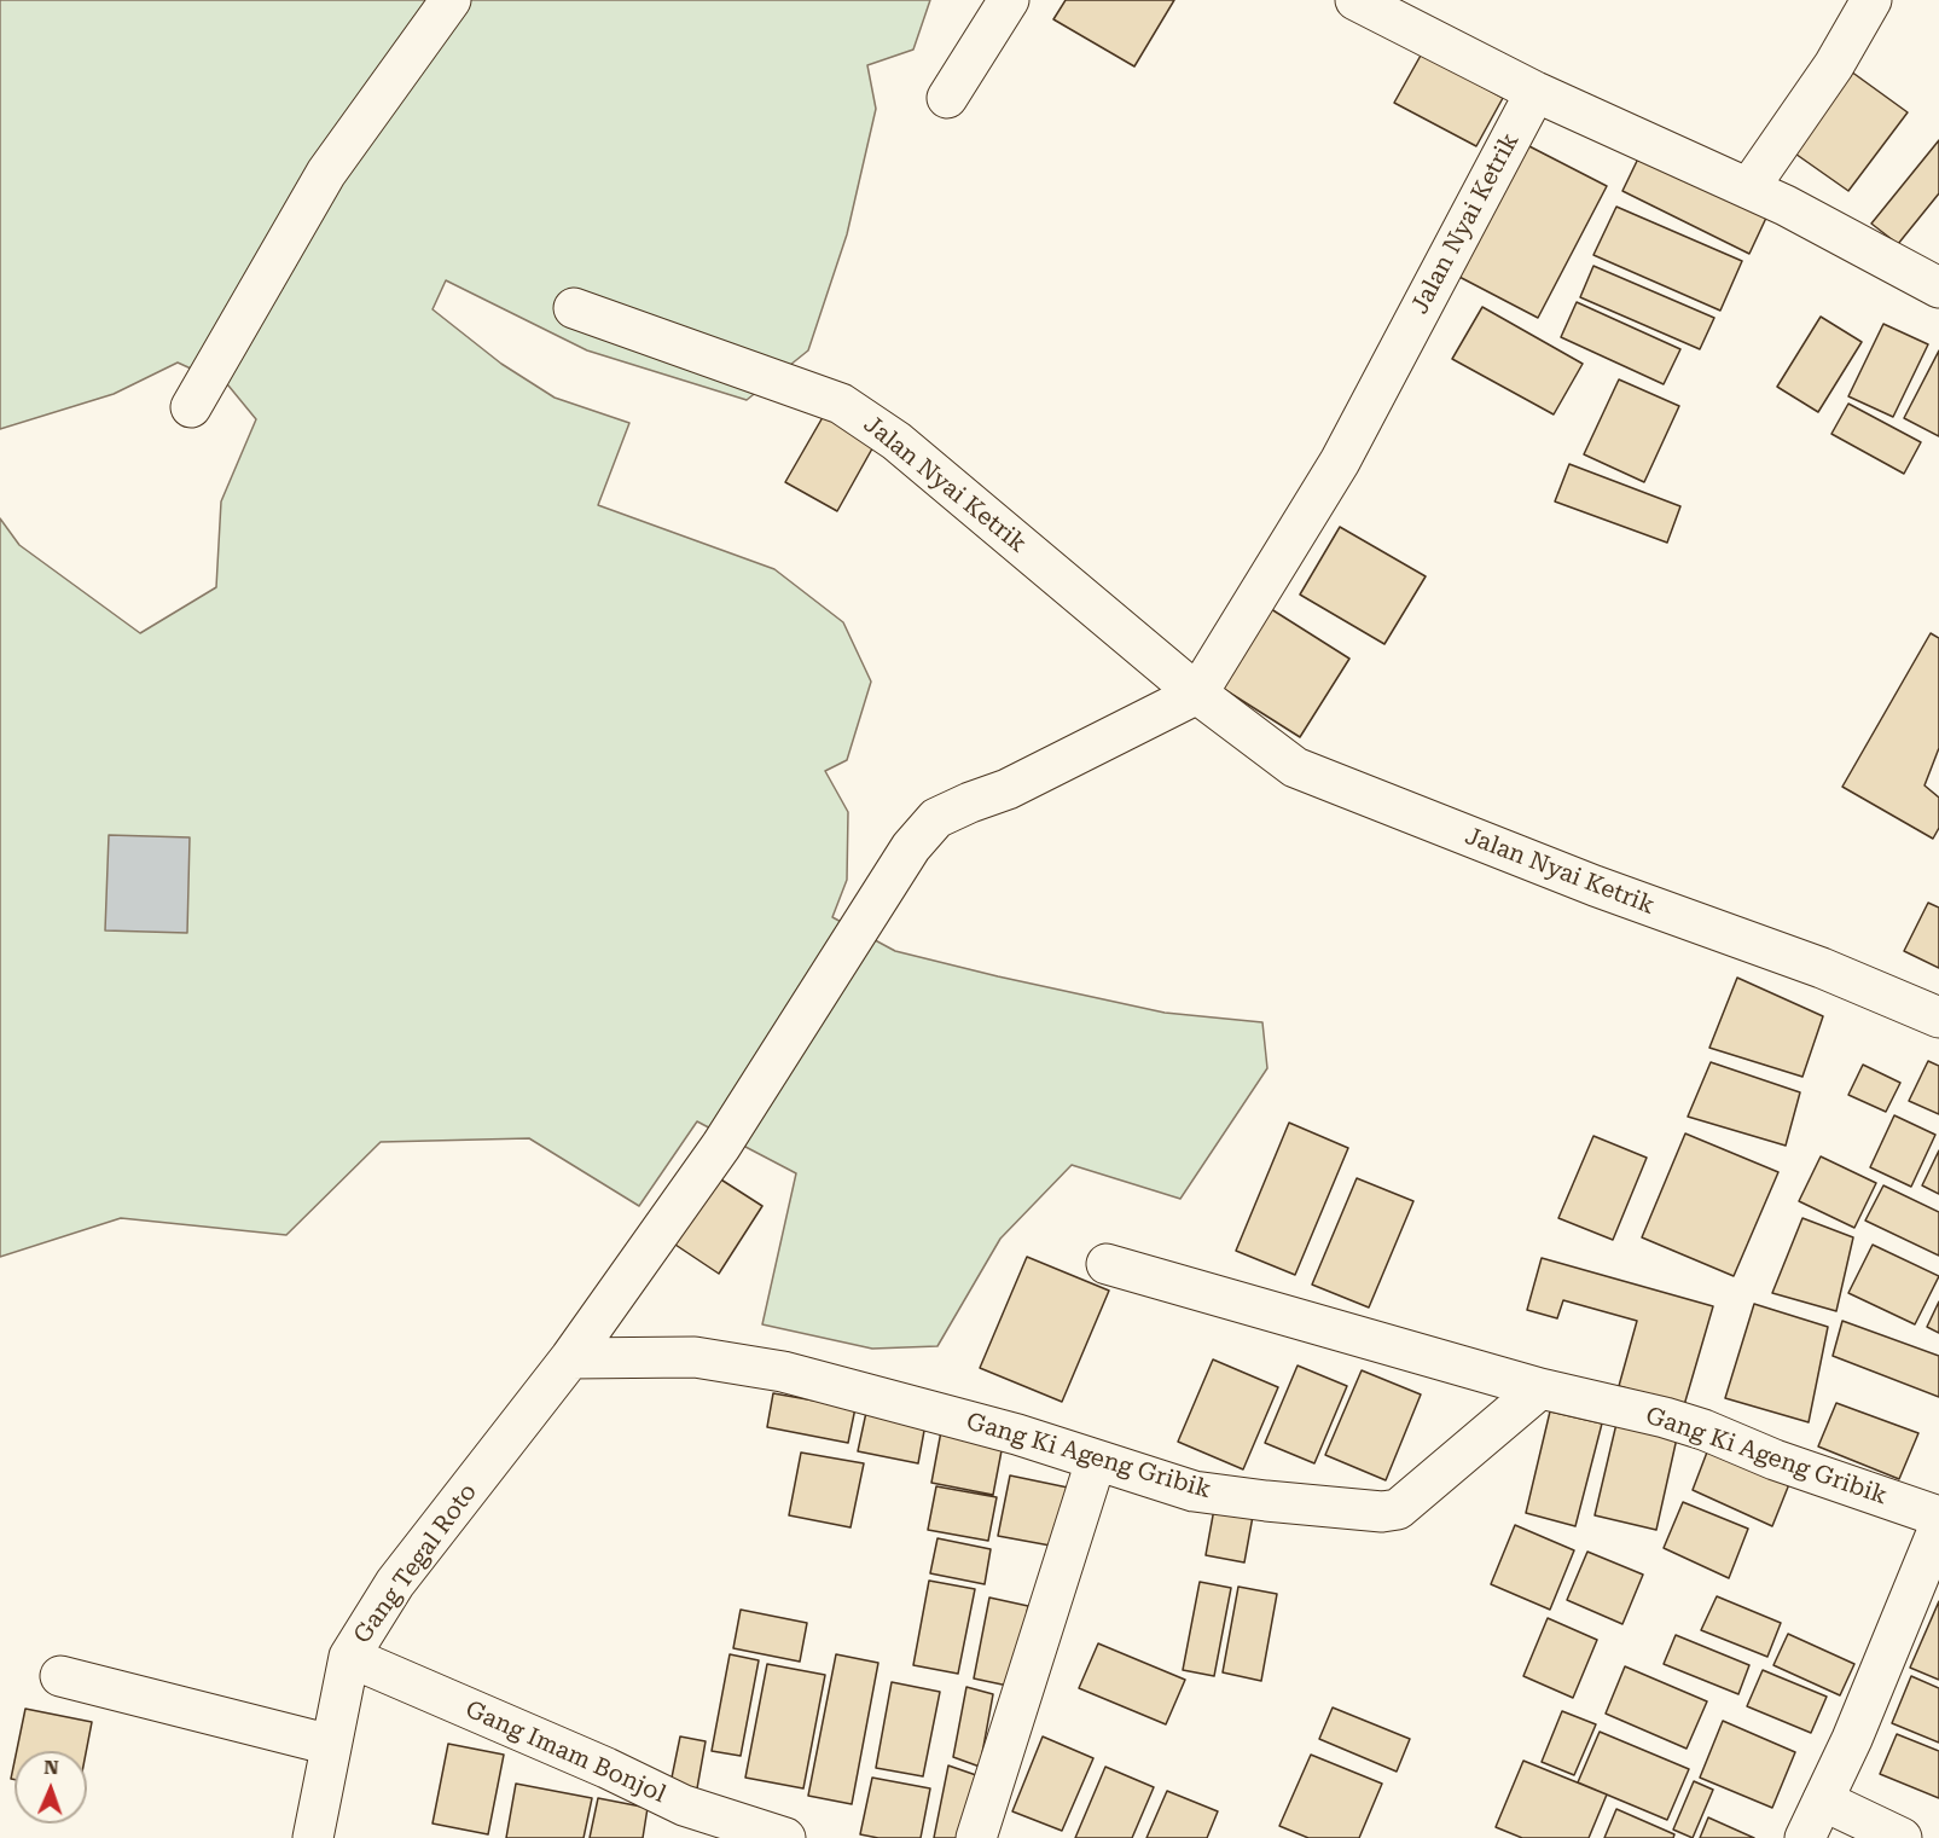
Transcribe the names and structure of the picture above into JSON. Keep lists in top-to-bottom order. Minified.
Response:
{"streets":{"street":["Jalan Nyai Ketrik","Gang Ki Ageng Gribik","Gang Tegal Roto","Gang Imam Bonjol"]},"crossings":[["Jalan Nyai Ketrik","Gang Tegal Roto"],["Gang Ki Ageng Gribik","Gang Tegal Roto"],["Gang Tegal Roto","Gang Imam Bonjol"]],"north":"top"}
